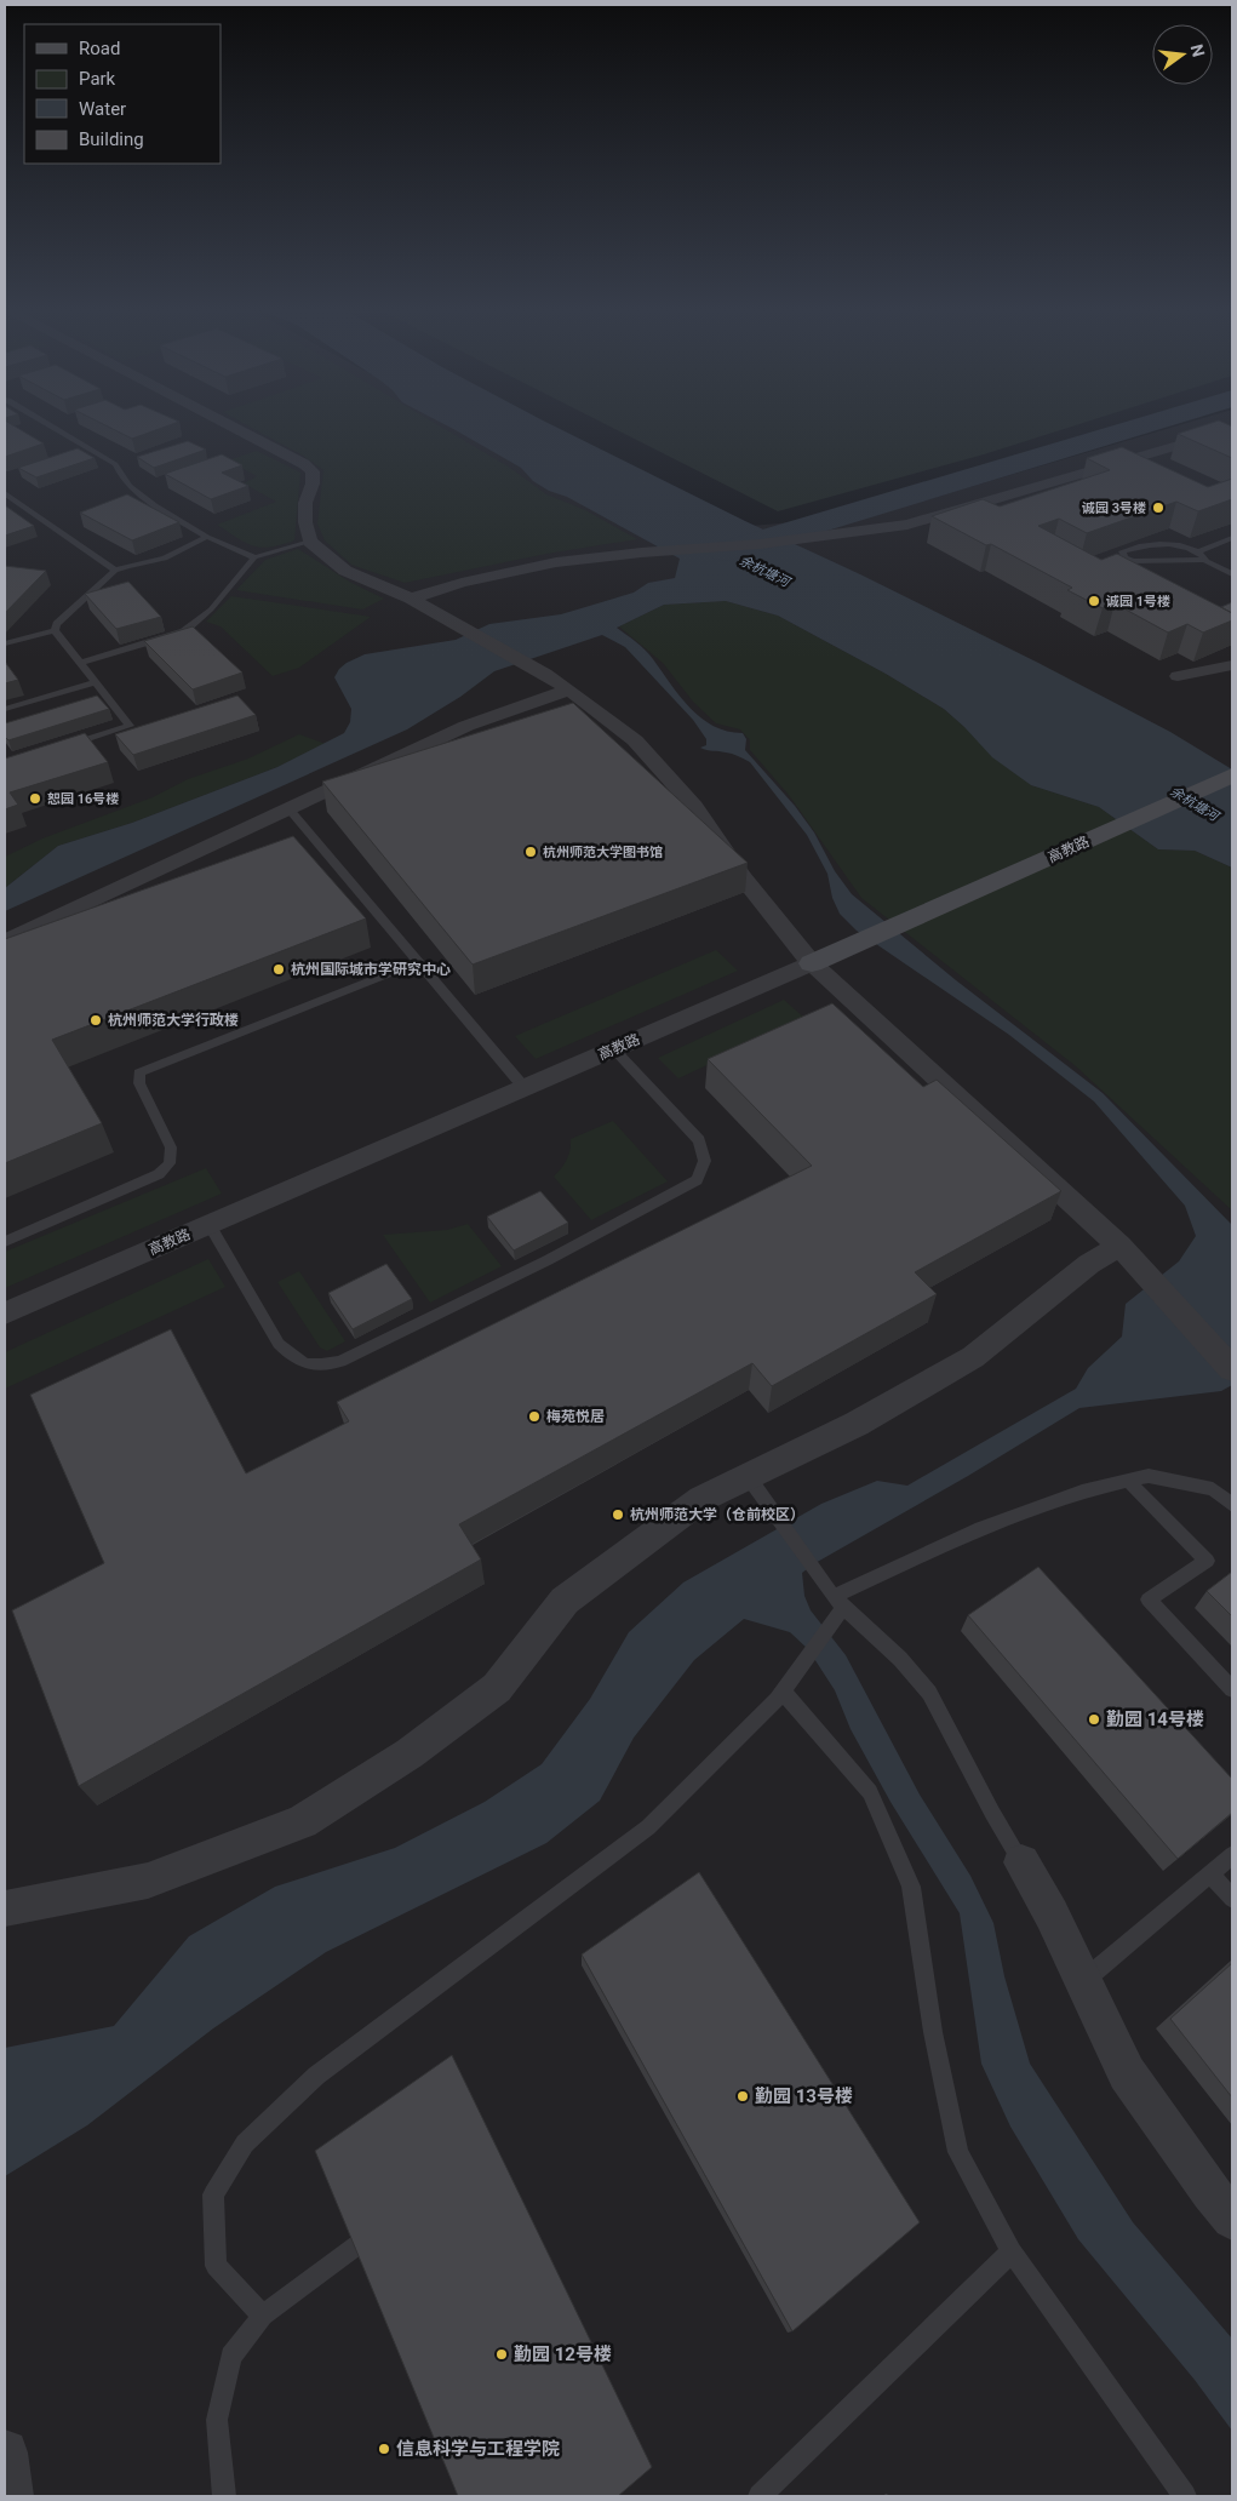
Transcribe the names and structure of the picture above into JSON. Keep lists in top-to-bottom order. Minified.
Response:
{"streets":{"street":["高教路"]},"water":["余杭塘河"],"places":["诚园 3号楼","诚园 1号楼","恕园 16号楼","杭州师范大学图书馆","杭州国际城市学研究中心","杭州师范大学行政楼","梅苑悦居","杭州师范大学（仓前校区）","勤园 14号楼","勤园 13号楼","勤园 12号楼","信息科学与工程学院"],"legend":["Road","Park","Water","Building"],"north":"right"}
